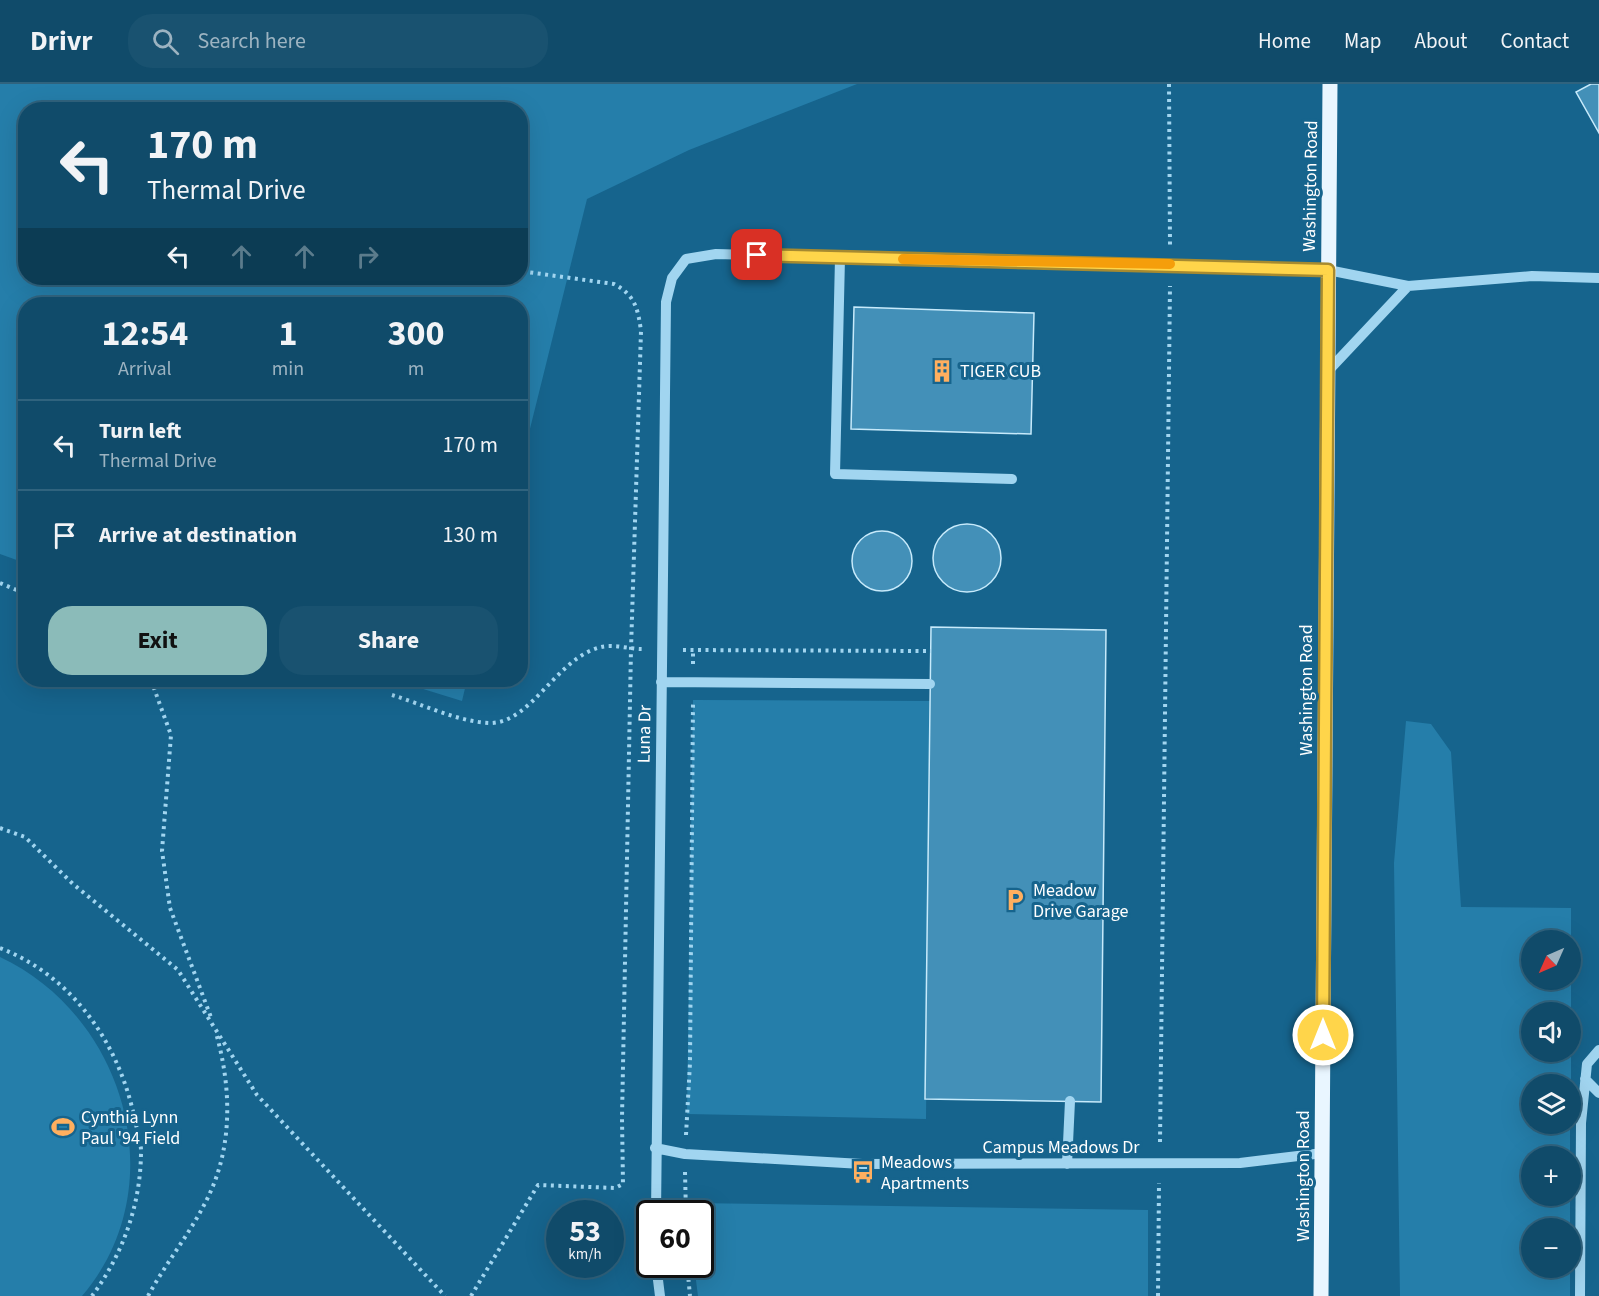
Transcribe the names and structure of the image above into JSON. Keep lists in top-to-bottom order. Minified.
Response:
{"streets":{"main road":["Washington Road"],"street":["Luna Dr","Campus Meadows Dr"]},"crossings":[["Washington Road","Campus Meadows Dr"],["Luna Dr","Campus Meadows Dr"]],"places":{"building":["TIGER CUB"],"parking":["Meadow Drive Garage"],"sports":["Cynthia Lynn Paul '94 Field"],"bus stop":["Meadows Apartments"]},"north":"bottom left","page":{"header":"Drivr","search":"Search here","nav":["Home","Map","About","Contact"],"turn":["170 m","Thermal Drive"],"eta":["12:54","Arrival","1","min","300","m"],"list":[{"name":"Turn left","note":"Thermal Drive","value":"170 m"},{"name":"Arrive at destination","value":"130 m"}],"buttons":["Exit","Share"],"map_buttons":["+","−"],"speed":"53 km/h","limit":"60"}}
